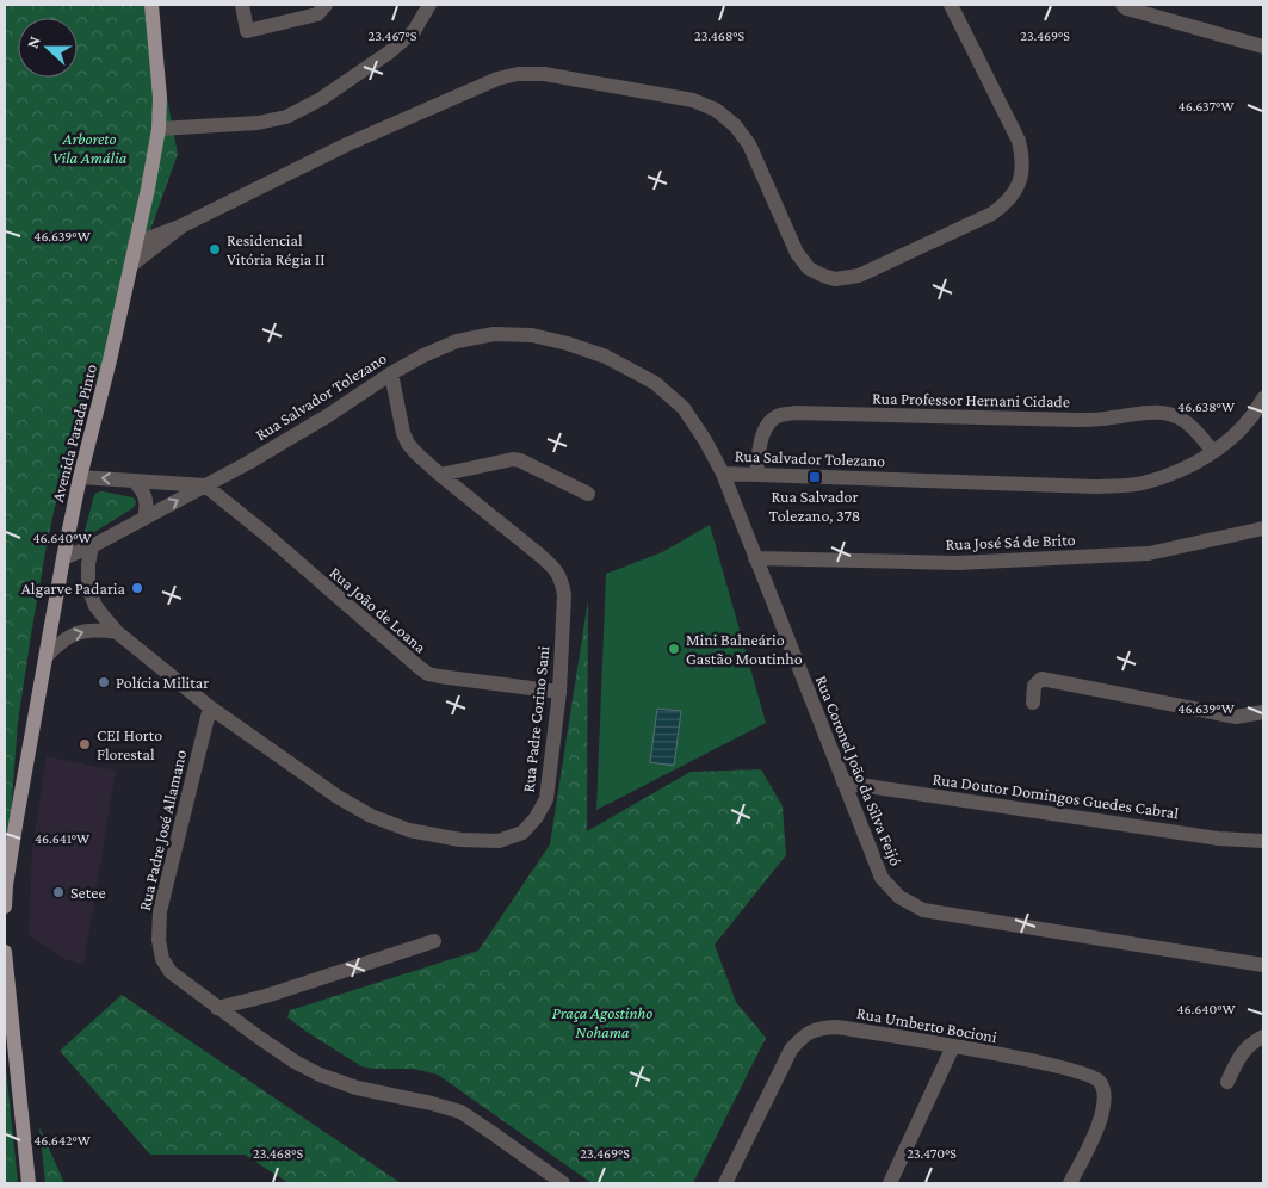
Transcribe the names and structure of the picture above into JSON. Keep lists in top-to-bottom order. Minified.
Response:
{"streets":{"main road":["Avenida Parada Pinto"],"street":["Rua Salvador Tolezano","Rua Professor Hernani Cidade","Rua José Sá de Brito","Rua João de Loana","Rua Padre Corino Sani","Rua Coronel João da Silva Feijó","Rua Doutor Domingos Guedes Cabral","Rua Padre José Allamano","Rua Umberto Bocioni"]},"crossings":[["Rua Salvador Tolezano","Rua Professor Hernani Cidade"],["Rua Salvador Tolezano","Avenida Parada Pinto"],["Rua Salvador Tolezano","Rua João de Loana"],["Rua Salvador Tolezano","Rua Padre Corino Sani"],["Rua Salvador Tolezano","Rua Coronel João da Silva Feijó"],["Rua José Sá de Brito","Rua Coronel João da Silva Feijó"],["Rua João de Loana","Rua Padre Corino Sani"],["Rua Padre Corino Sani","Rua Padre José Allamano"],["Rua Coronel João da Silva Feijó","Rua Doutor Domingos Guedes Cabral"]],"parks":["Arboreto Vila Amália","Praça Agostinho Nohama"],"places":{"other":["Residencial Vitória Régia II","Algarve Padaria","Mini Balneário Gastão Moutinho","Polícia Militar","CEI Horto Florestal","Setee"],"transit":["Rua Salvador Tolezano, 378"]},"north":"left","coordinates":["23.469°S","23.467°S","23.468°S","46.637°W","46.639°W","46.638°W","46.640°W","46.641°W","46.642°W","23.470°S"]}
